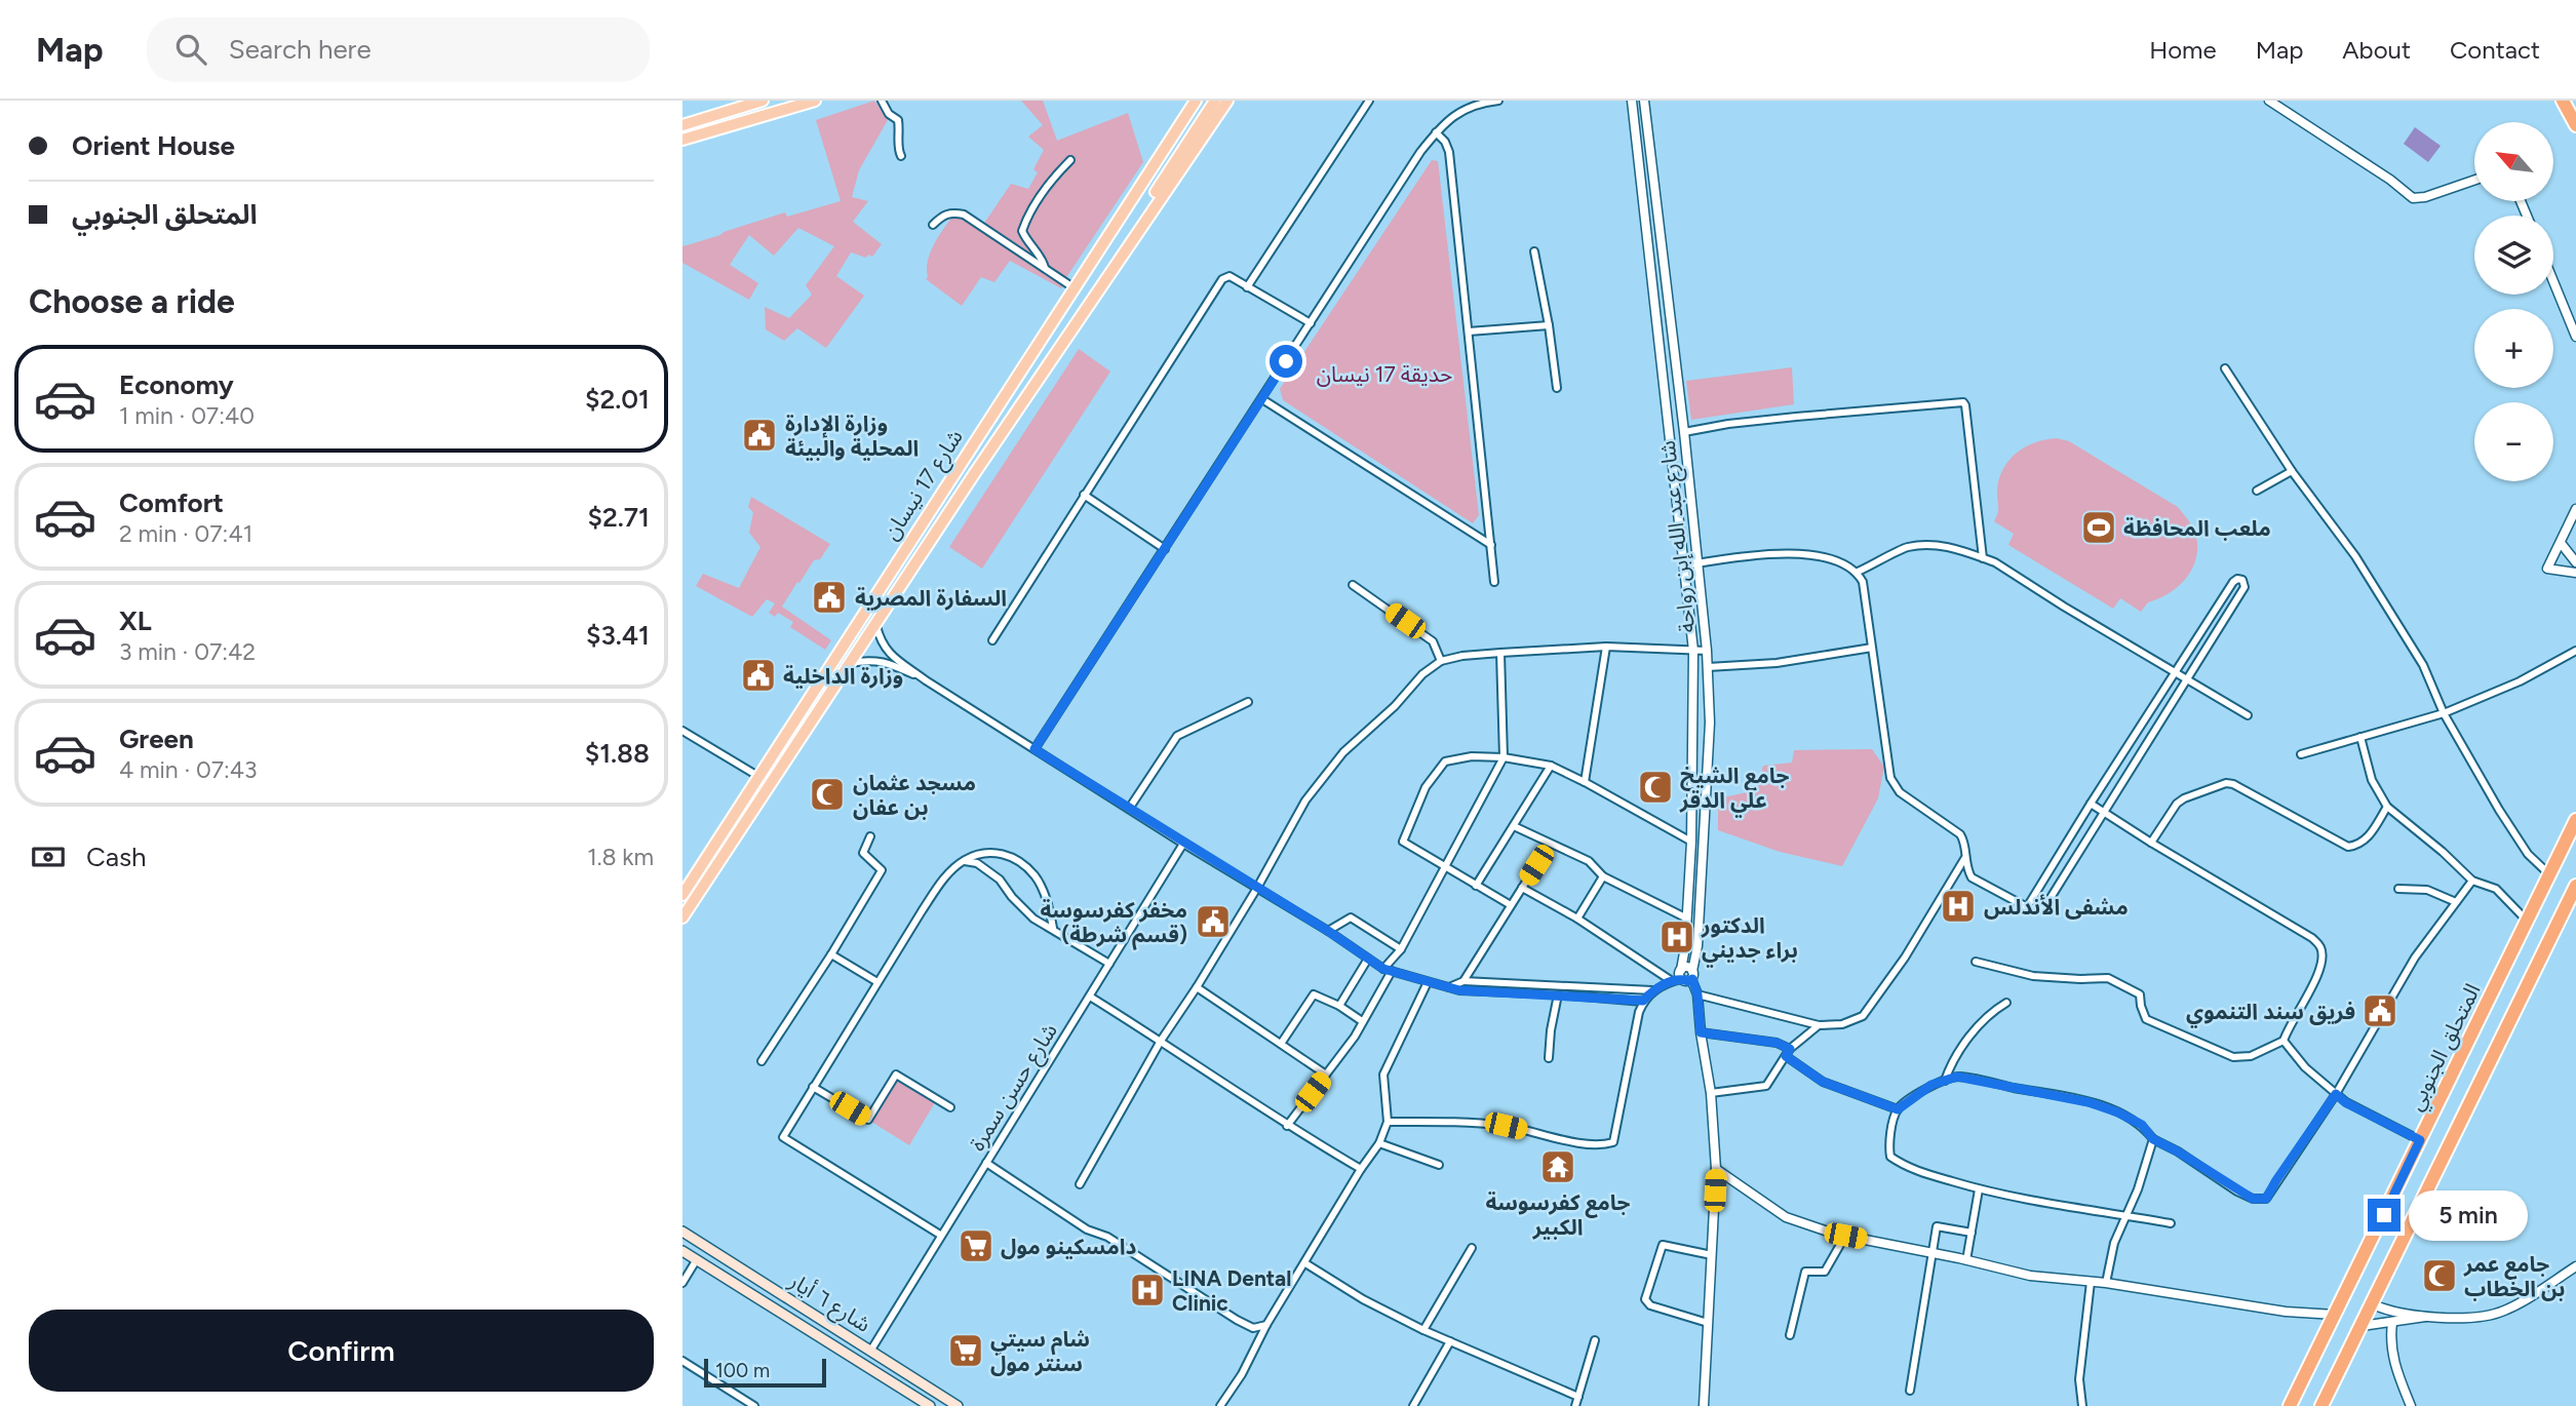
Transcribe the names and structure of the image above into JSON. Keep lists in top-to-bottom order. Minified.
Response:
{"streets":{"highway":["المتحلق الجنوبي"],"main road":["شارع 17 نيسان","شارع ٦ أيار"],"street":["شارع عبد الله إبن رواحة","شارع حسن سمرة"]},"crossings":[["شارع حسن سمرة","شارع ٦ أيار"]],"parks":["حديقة 17 نيسان"],"places":{"public building":["وزارة الإدارة المحلية والبيئة","السفارة المصرية","وزارة الداخلية","مخفر كفرسوسة (قسم شرطة)","فريق سند التنموي"],"sports":["ملعب المحافظة"],"mosque":["جامع الشيخ علي الدقر","مسجد عثمان بن عفان","جامع عمر بن الخطاب"],"hospital":["مشفى الأندلس","الدكتور براء جديني","LINA Dental Clinic"],"temple":["جامع كفرسوسة الكبير"],"supermarket":["دامسكينو مول","شام سيتي سنتر مول"]},"scale_bar":"100 m","north":"top left","page":{"header":"Map","search":"Search here","nav":["Home","Map","About","Contact"],"banner":["Orient House","المتحلق الجنوبي"],"map_buttons":["+","−"],"heading":"Choose a ride","list":[{"name":"Economy","note":"1 min · 07:40","value":"$2.01"},{"name":"Comfort","note":"2 min · 07:41","value":"$2.71"},{"name":"XL","note":"3 min · 07:42","value":"$3.41"},{"name":"Green","note":"4 min · 07:43","value":"$1.88"}],"pay":["Cash","1.8 km"],"bubble":"5 min","buttons":"Confirm","scale":"100 m"}}
